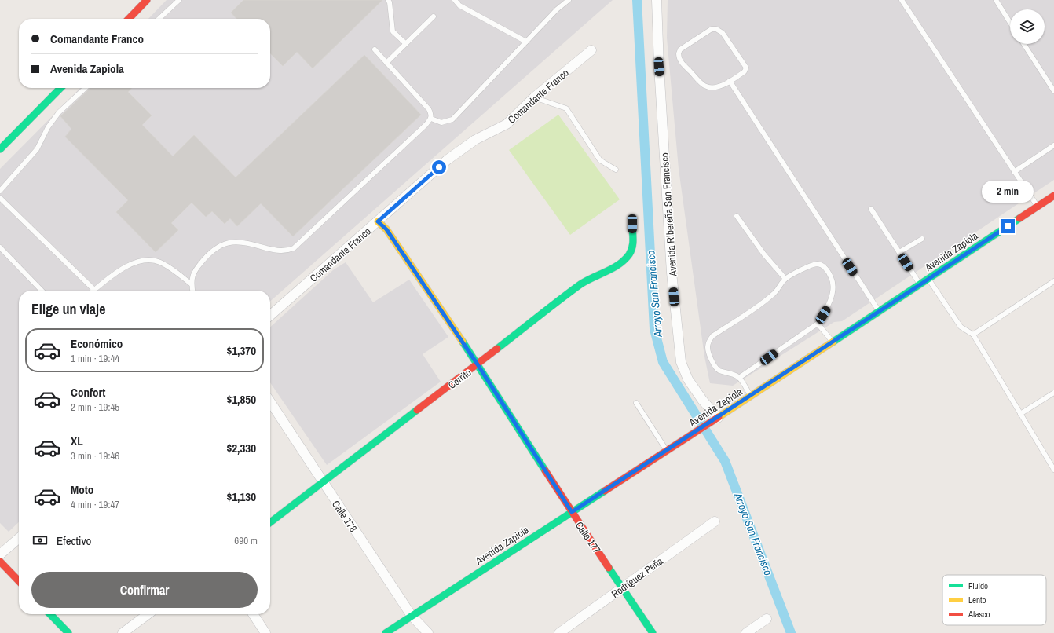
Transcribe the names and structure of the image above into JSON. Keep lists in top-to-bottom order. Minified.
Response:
{"streets":{"street":["Comandante Franco","Avenida Ribereña San Francisco","Avenida Zapiola","Cerrito","Calle 178","Calle 177","Rodríguez Peña"]},"crossings":[["Comandante Franco","Calle 177"],["Avenida Ribereña San Francisco","Avenida Zapiola"],["Avenida Zapiola","Calle 178"],["Avenida Zapiola","Calle 177"],["Cerrito","Calle 178"],["Cerrito","Calle 177"],["Calle 177","Rodríguez Peña"]],"water":["Arroyo San Francisco"],"legend":["Fluido","Lento","Atasco"],"page":{"banner":["Comandante Franco","Avenida Zapiola"],"bubble":"2 min","heading":"Elige un viaje","list":[{"name":"Económico","note":"1 min · 19:44","value":"$1,370"},{"name":"Confort","note":"2 min · 19:45","value":"$1,850"},{"name":"XL","note":"3 min · 19:46","value":"$2,330"},{"name":"Moto","note":"4 min · 19:47","value":"$1,130"}],"pay":["Efectivo","690 m"],"buttons":"Confirmar"}}
